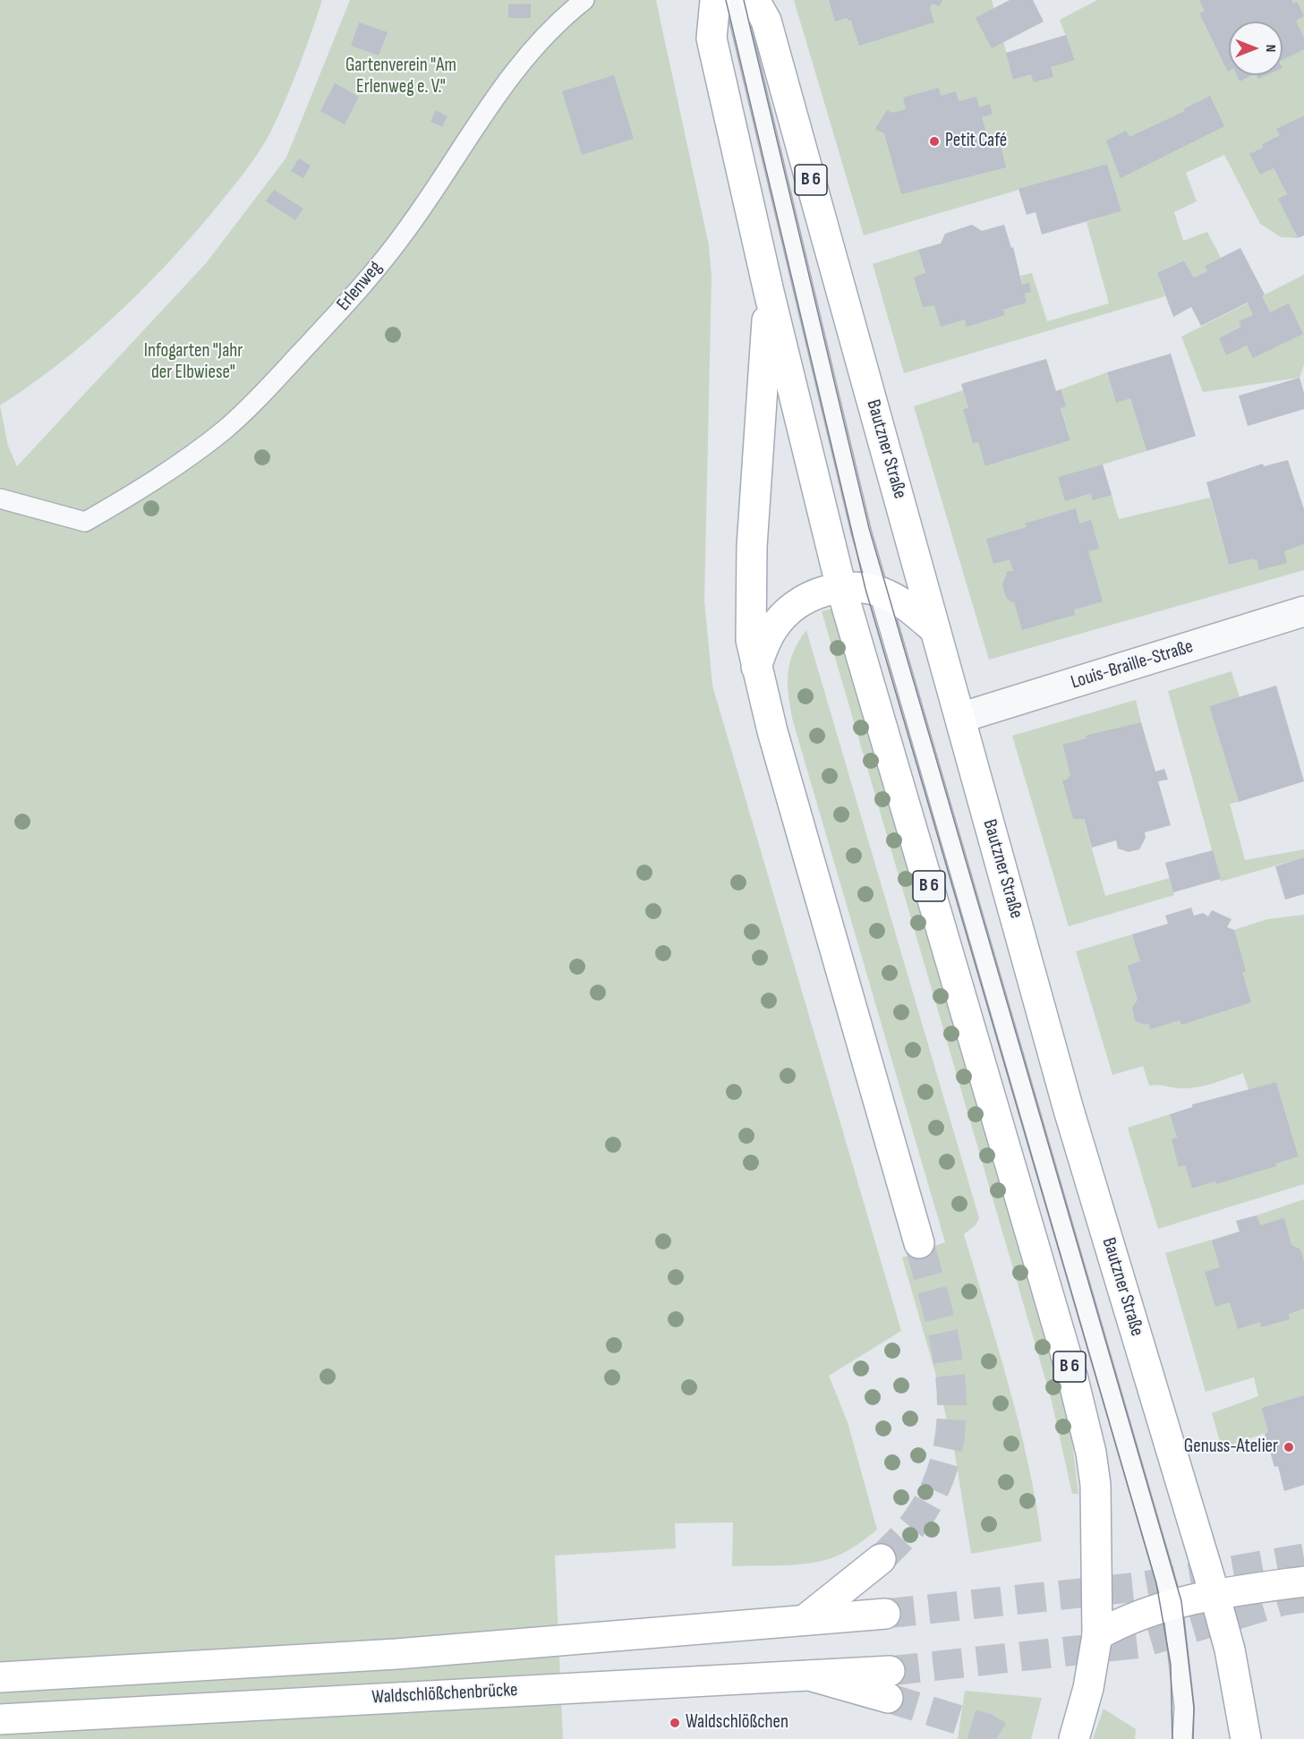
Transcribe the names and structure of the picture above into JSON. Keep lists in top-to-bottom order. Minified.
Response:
{"streets":{"main road":["B 6","Bautzner Straße","Waldschlößchenbrücke"],"street":["Louis-Braille-Straße"],"lane":["Erlenweg"]},"crossings":[["Bautzner Straße","Louis-Braille-Straße"]],"parks":["Gartenverein \"Am Erlenweg e. V.\"","Infogarten \"Jahr der Elbwiese\""],"places":["Petit Café","Genuss-Atelier","Waldschlößchen"],"north":"right"}
